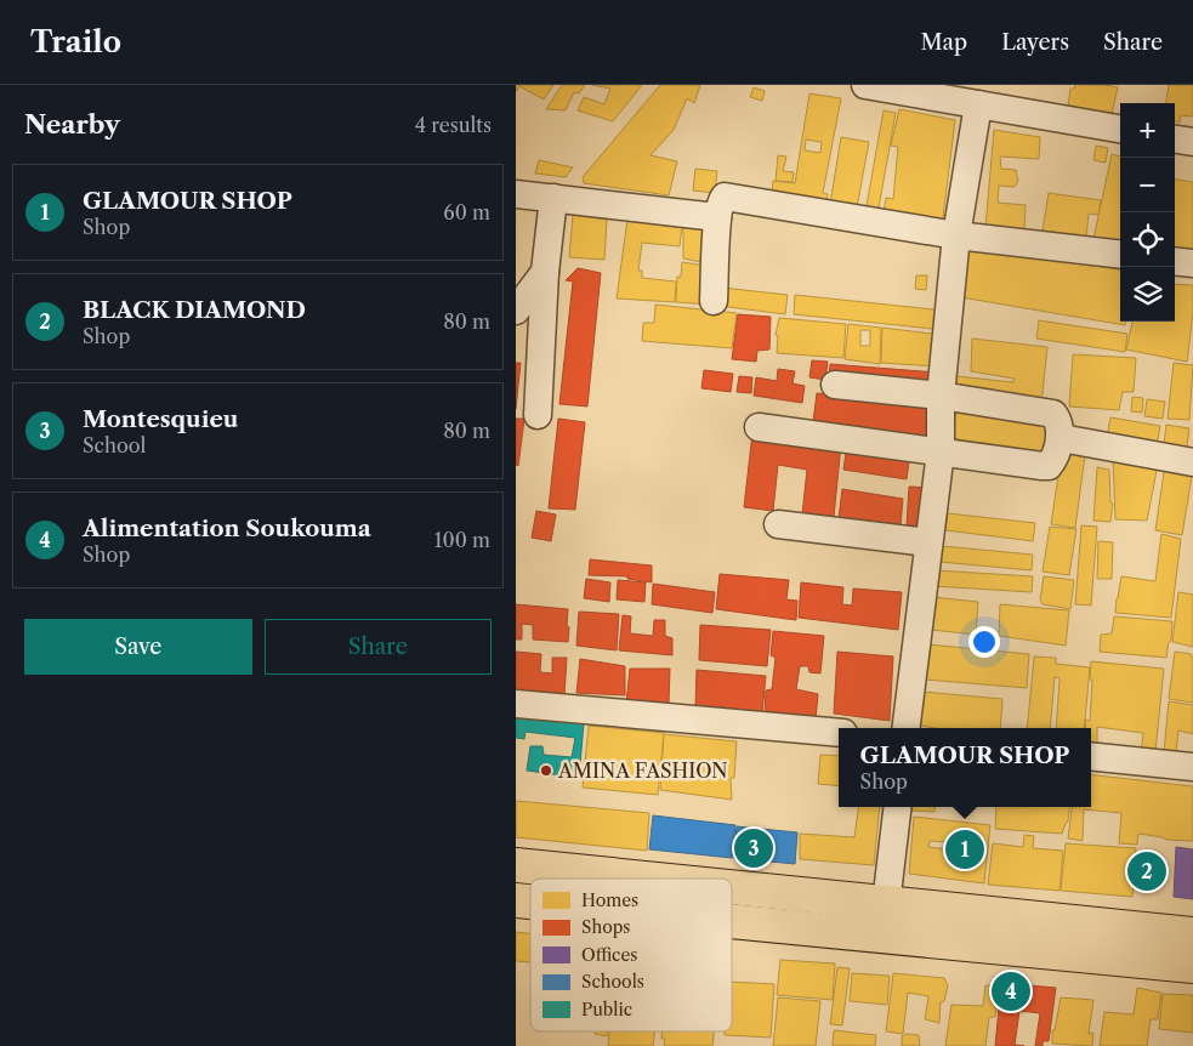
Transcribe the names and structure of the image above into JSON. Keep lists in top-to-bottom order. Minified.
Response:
{"places":["AMINA FASHION"],"legend":["Homes","Shops","Offices","Schools","Public"],"page":{"header":"Trailo","nav":["Map","Layers","Share"],"heading":["Nearby","4 results"],"map_buttons":["+","−"],"list":[{"mark":"1","name":"GLAMOUR SHOP","note":"Shop","value":"60 m"},{"mark":"2","name":"BLACK DIAMOND","note":"Shop","value":"80 m"},{"mark":"3","name":"Montesquieu","note":"School","value":"80 m"},{"mark":"4","name":"Alimentation Soukouma","note":"Shop","value":"100 m"}],"buttons":["Save","Share"],"popup":["GLAMOUR SHOP","Shop"],"pins":["3","1","2","4"]}}
